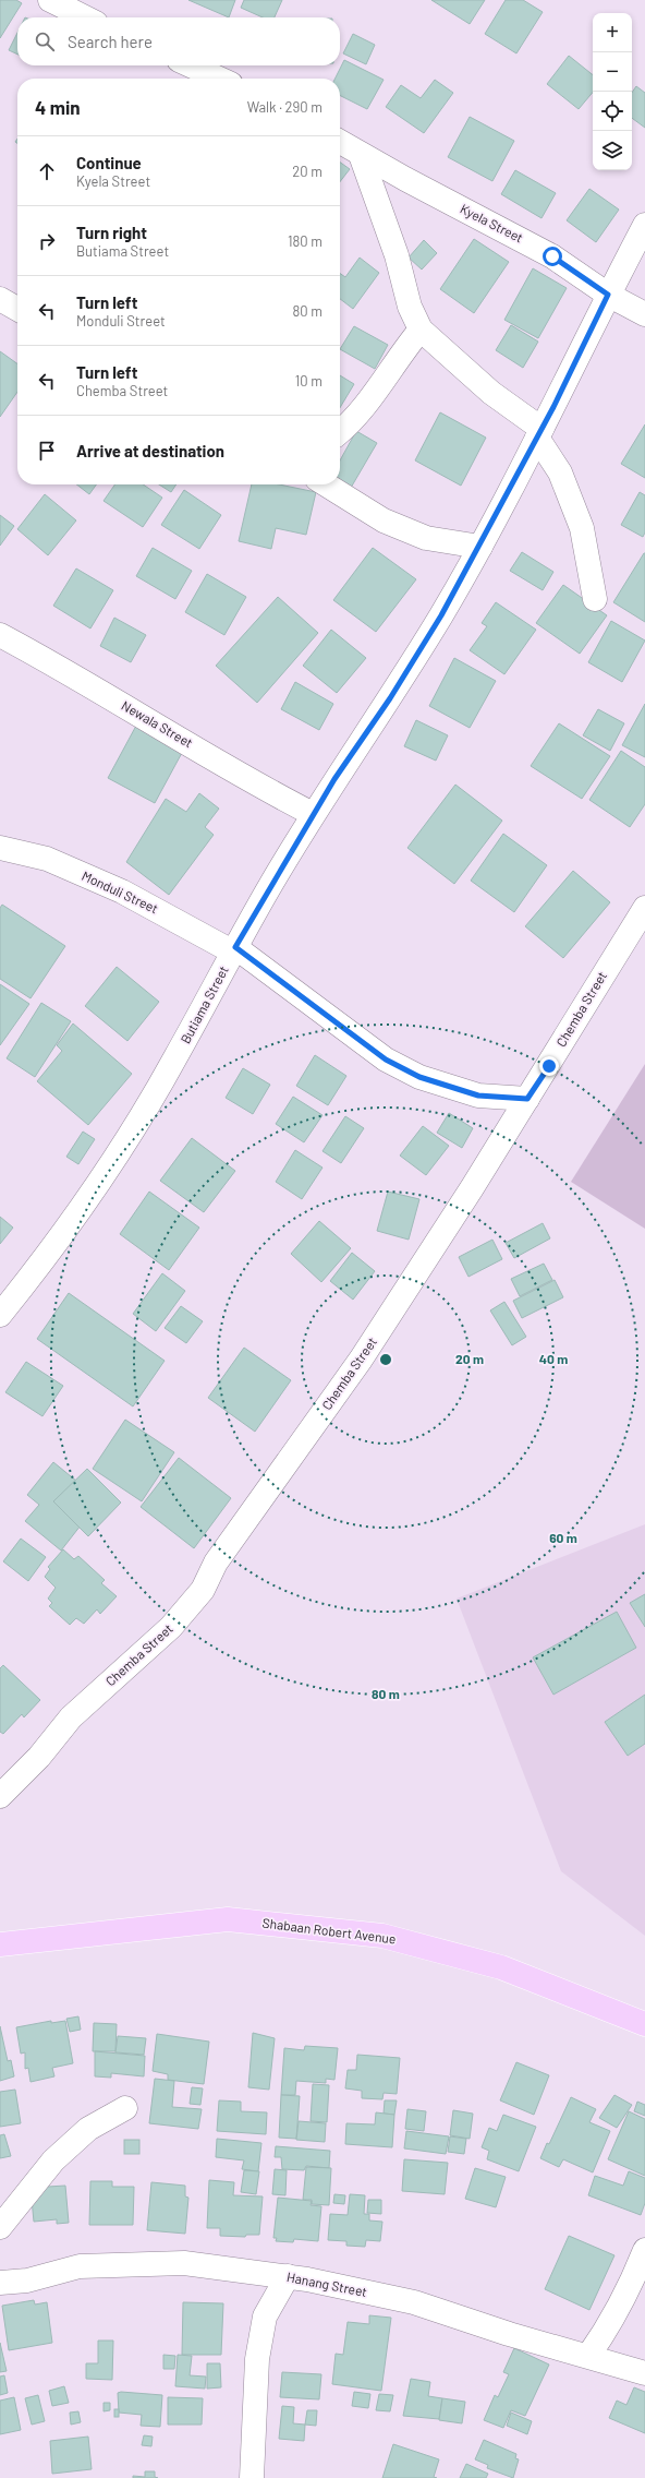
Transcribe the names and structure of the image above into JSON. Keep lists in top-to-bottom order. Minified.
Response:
{"streets":{"main road":["Shabaan Robert Avenue"],"street":["Kyela Street","Newala Street","Monduli Street","Butiama Street","Chemba Street","Hanang Street"]},"crossings":[["Kyela Street","Butiama Street"],["Newala Street","Butiama Street"],["Monduli Street","Butiama Street"],["Monduli Street","Chemba Street"]],"page":{"map_buttons":["+","−"],"search":"Search here","heading":["4 min","Walk · 290 m"],"list":[["Continue","Kyela Street","20 m"],["Turn right","Butiama Street","180 m"],["Turn left","Monduli Street","80 m"],["Turn left","Chemba Street","10 m"],"Arrive at destination"]},"rings":["20 m","40 m","60 m","80 m"]}
